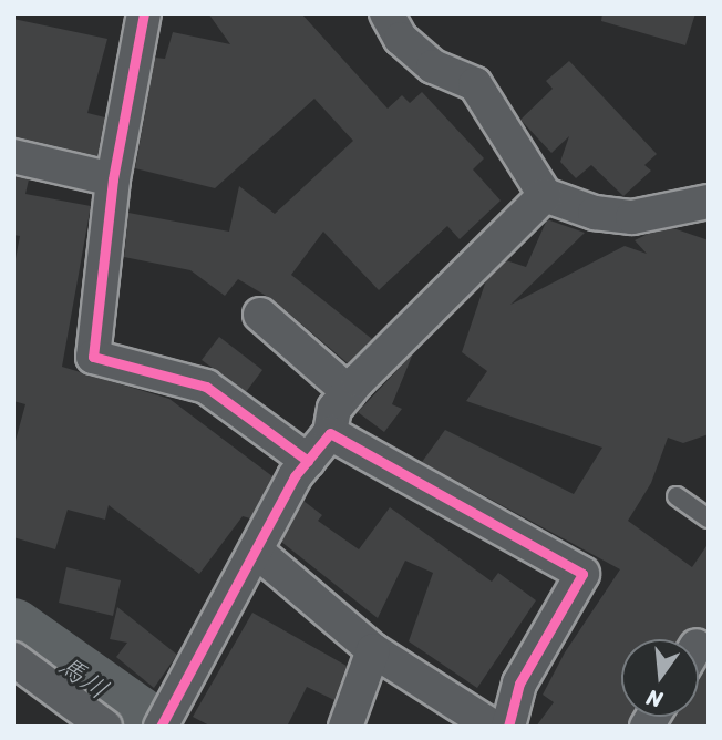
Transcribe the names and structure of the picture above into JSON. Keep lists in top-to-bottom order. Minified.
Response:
{"water":["馬川"],"north":"bottom"}
